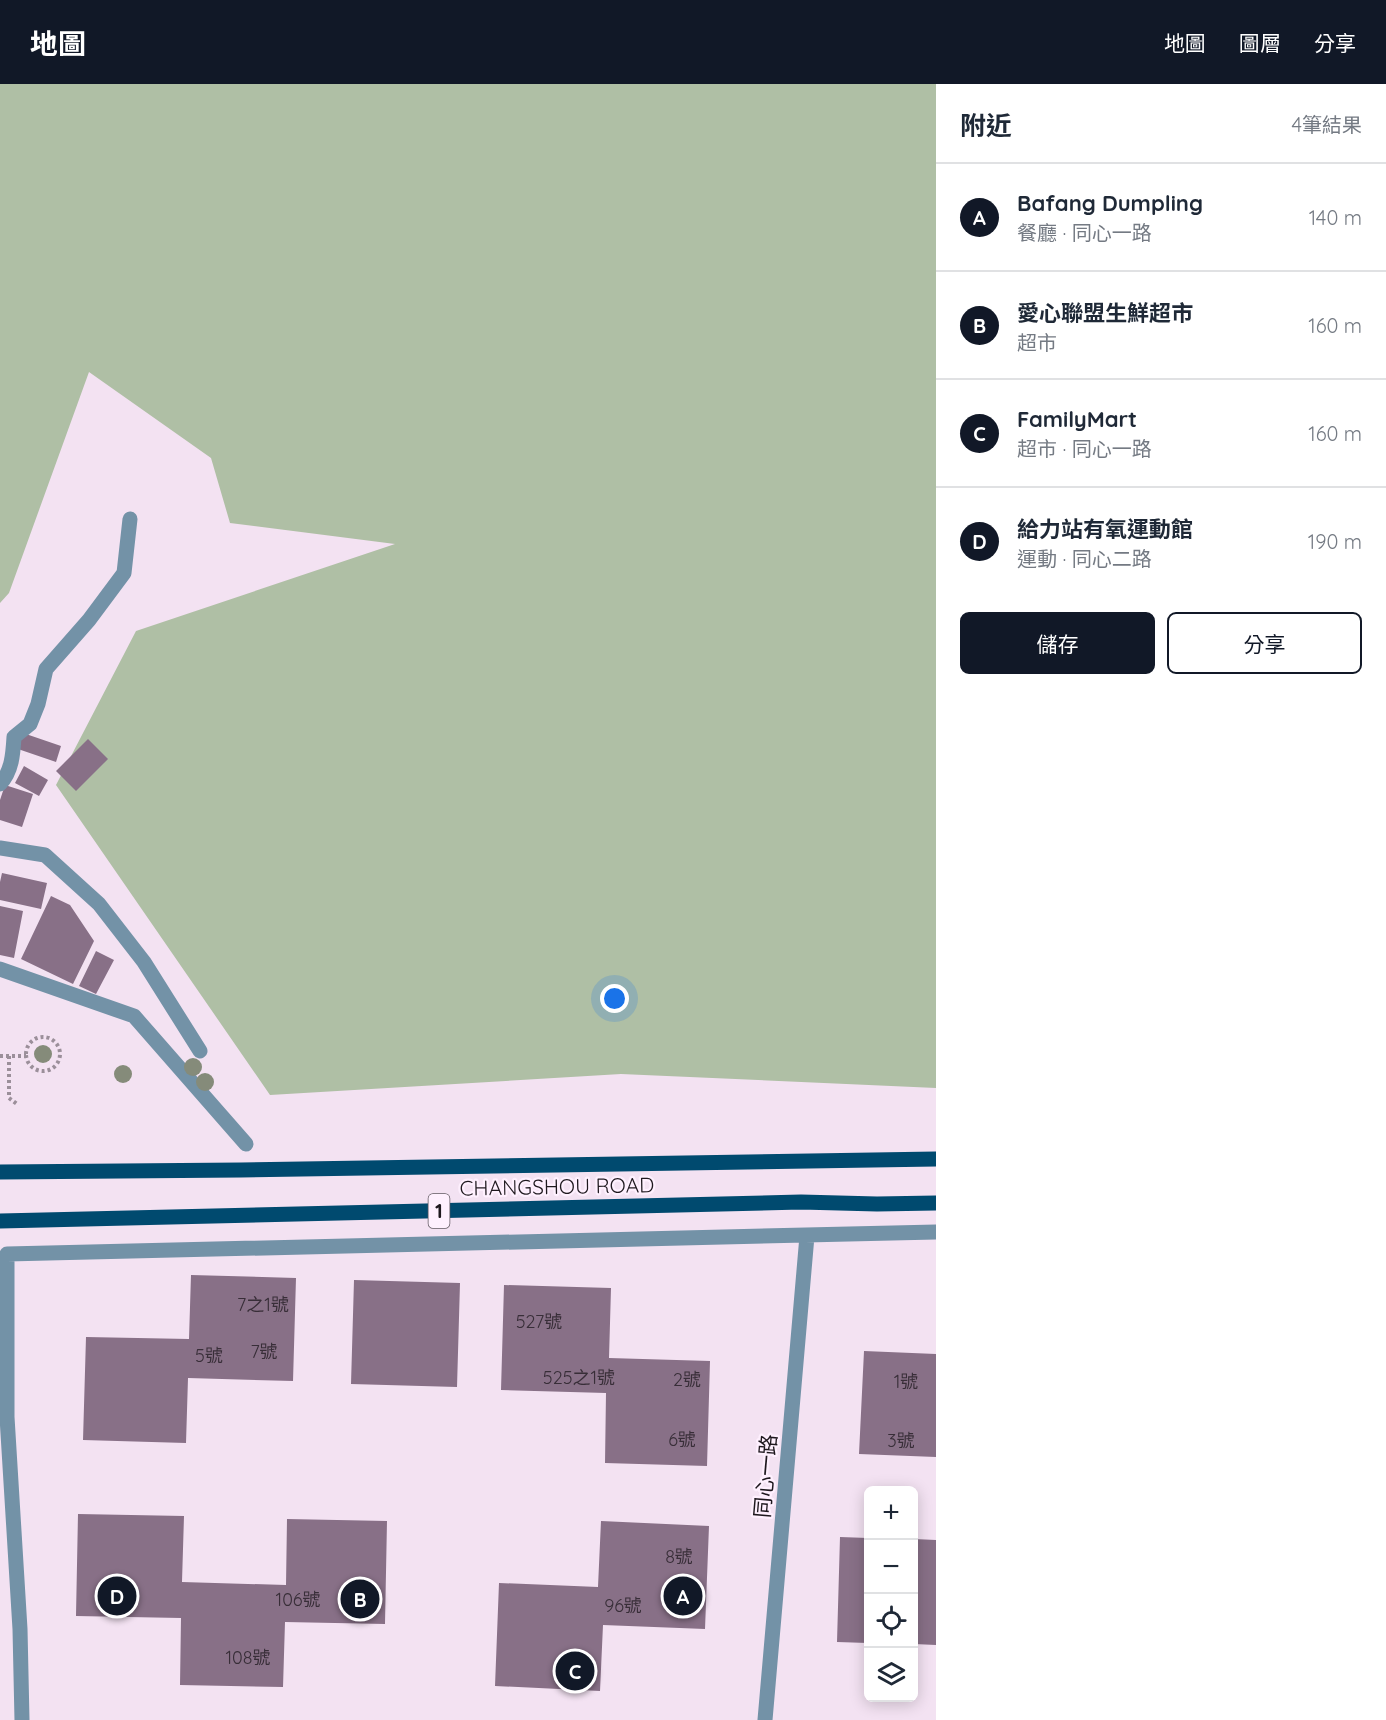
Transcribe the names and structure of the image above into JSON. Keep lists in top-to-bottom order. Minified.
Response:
{"streets":{"main road":["CHANGSHOU ROAD","1"],"street":["同心一路"]},"house_numbers":["7之1號","527號","7號","5號","525之1號","2號","1號","6號","3號","8號","106號","96號","108號"],"page":{"header":"地圖","nav":["地圖","圖層","分享"],"heading":["附近","4筆結果"],"list":[{"mark":"A","name":"Bafang Dumpling","note":"餐廳 · 同心一路","value":"140 m"},{"mark":"B","name":"愛心聯盟生鮮超市","note":"超市","value":"160 m"},{"mark":"C","name":"FamilyMart","note":"超市 · 同心一路","value":"160 m"},{"mark":"D","name":"給力站有氧運動館","note":"運動 · 同心二路","value":"190 m"}],"buttons":["儲存","分享"],"map_buttons":["+","−"],"pins":["A","D","B","C"]}}
